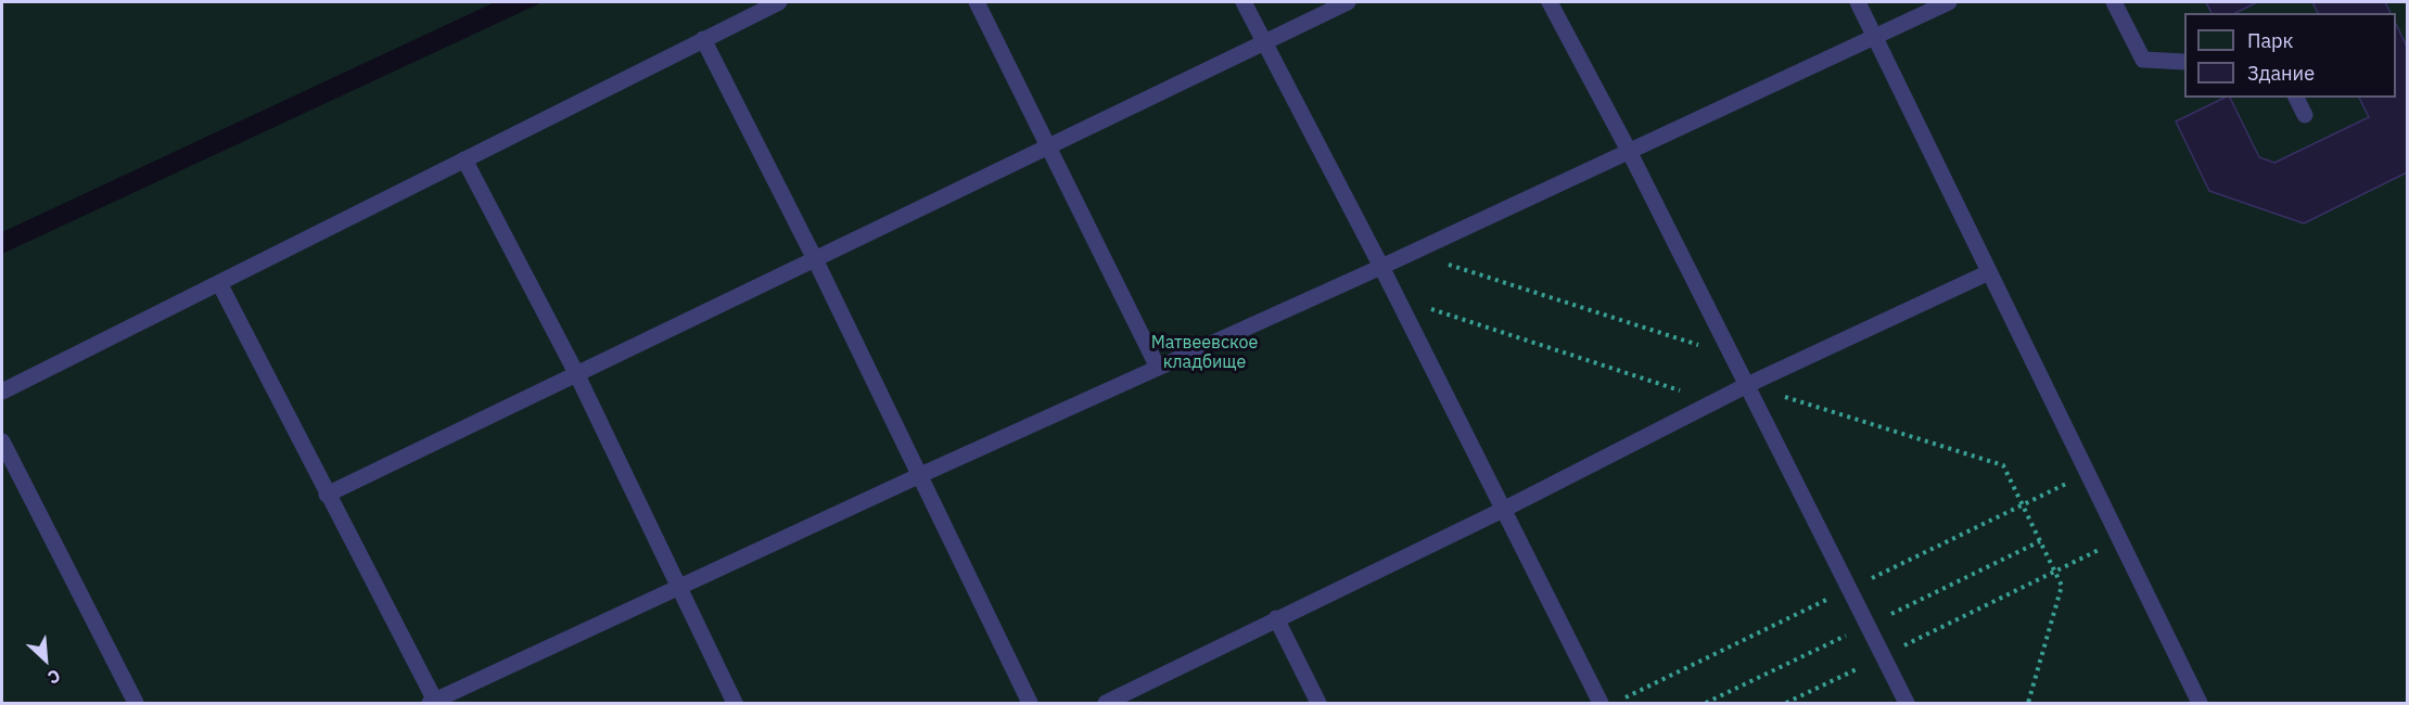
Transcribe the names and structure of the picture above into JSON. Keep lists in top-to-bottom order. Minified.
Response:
{"parks":["Матвеевское кладбище"],"legend":["Парк","Здание"],"north":"bottom right"}
